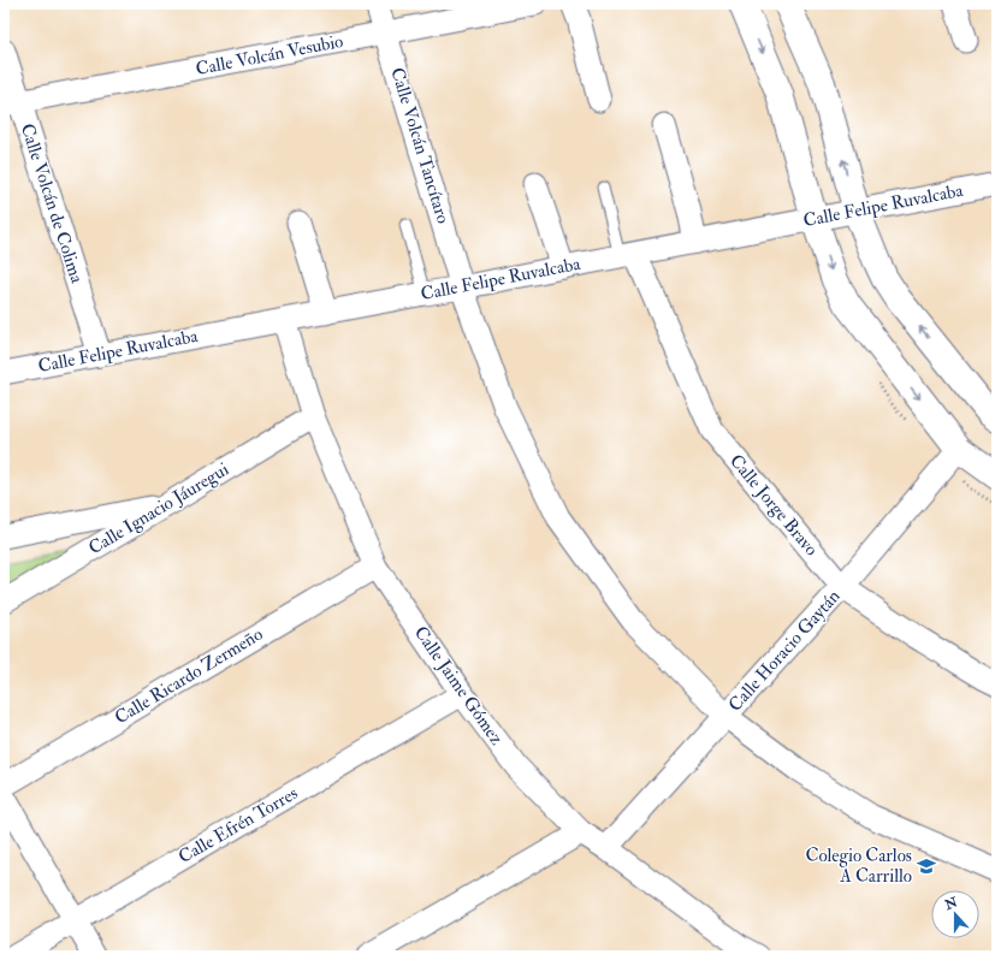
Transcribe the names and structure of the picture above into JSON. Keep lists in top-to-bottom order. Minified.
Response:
{"streets":{"street":["Calle Volcán Vesubio","Calle Volcán Tancítaro","Calle Volcán de Colima","Calle Felipe Ruvalcaba","Calle Jorge Bravo","Calle Ignacio Jáuregui","Calle Horacio Gaytán","Calle Ricardo Zermeño","Calle Jaime Gómez","Calle Efrén Torres"]},"crossings":[["Calle Volcán Vesubio","Calle Volcán Tancítaro"],["Calle Volcán Vesubio","Calle Volcán de Colima"],["Calle Volcán Tancítaro","Calle Felipe Ruvalcaba"],["Calle Volcán Tancítaro","Calle Horacio Gaytán"],["Calle Volcán de Colima","Calle Felipe Ruvalcaba"],["Calle Felipe Ruvalcaba","Calle Jorge Bravo"],["Calle Felipe Ruvalcaba","Calle Jaime Gómez"],["Calle Jorge Bravo","Calle Horacio Gaytán"],["Calle Ignacio Jáuregui","Calle Jaime Gómez"],["Calle Horacio Gaytán","Calle Jaime Gómez"],["Calle Ricardo Zermeño","Calle Jaime Gómez"],["Calle Jaime Gómez","Calle Efrén Torres"]],"places":{"school or university":["Colegio Carlos A Carrillo"]},"north":"top"}
